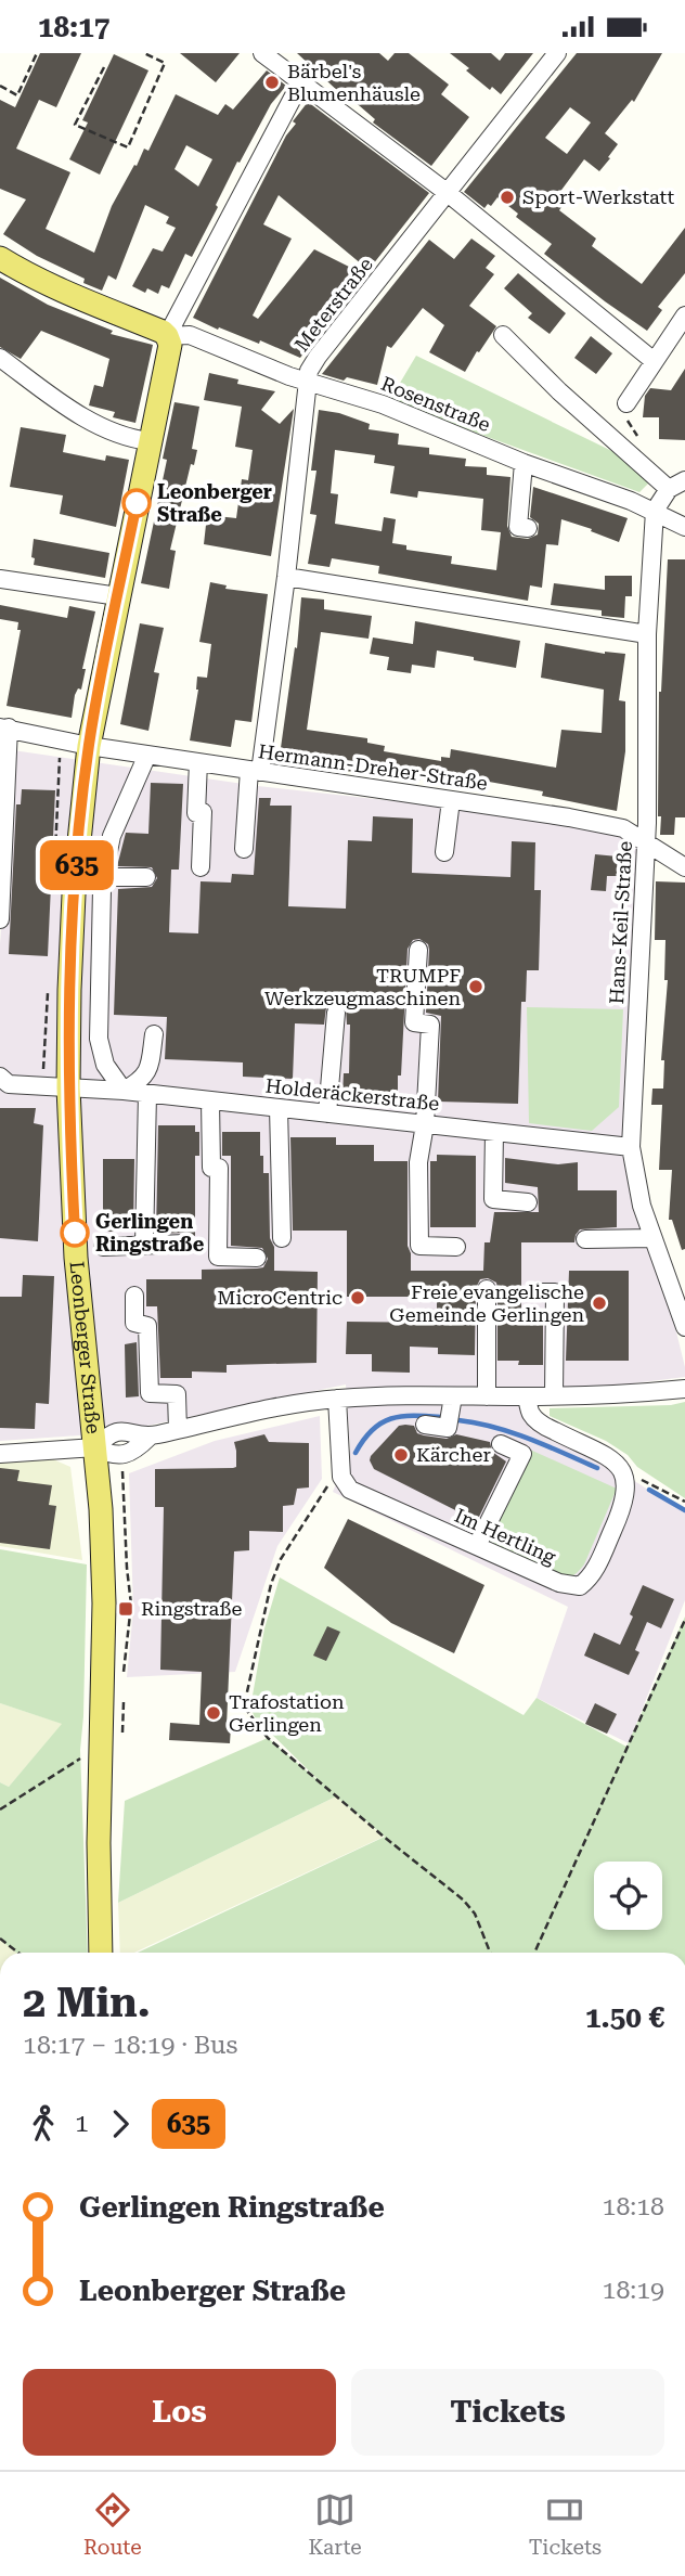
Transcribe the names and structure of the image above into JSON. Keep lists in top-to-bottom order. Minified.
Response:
{"streets":{"main road":["Leonberger Straße"],"street":["Meterstraße","Rosenstraße","Hermann-Dreher-Straße","Hans-Keil-Straße","Holderäckerstraße","Im Hertling"]},"crossings":[["Meterstraße","Rosenstraße"],["Meterstraße","Hermann-Dreher-Straße"],["Rosenstraße","Hans-Keil-Straße"],["Rosenstraße","Leonberger Straße"],["Hermann-Dreher-Straße","Hans-Keil-Straße"],["Hermann-Dreher-Straße","Leonberger Straße"],["Hans-Keil-Straße","Holderäckerstraße"],["Holderäckerstraße","Leonberger Straße"]],"places":{"other":["Bärbel's Blumenhäusle","Sport-Werkstatt","Leonberger Straße","TRUMPF Werkzeugmaschinen","Gerlingen Ringstraße","MicroCentric","Freie evangelische Gemeinde Gerlingen","Kärcher","Trafostation Gerlingen"],"transit":["Ringstraße"]},"lines":["bus line 635"],"page":{"status":"18:17","on_map":"635","heading":["2 Min.","18:17 – 18:19 · Bus","1.50 €"],"legs":["1","635"],"list":[{"name":"Gerlingen Ringstraße","value":"18:18"},{"name":"Leonberger Straße","value":"18:19"}],"buttons":["Los","Tickets"],"tabs":["Route","Karte","Tickets"]}}
